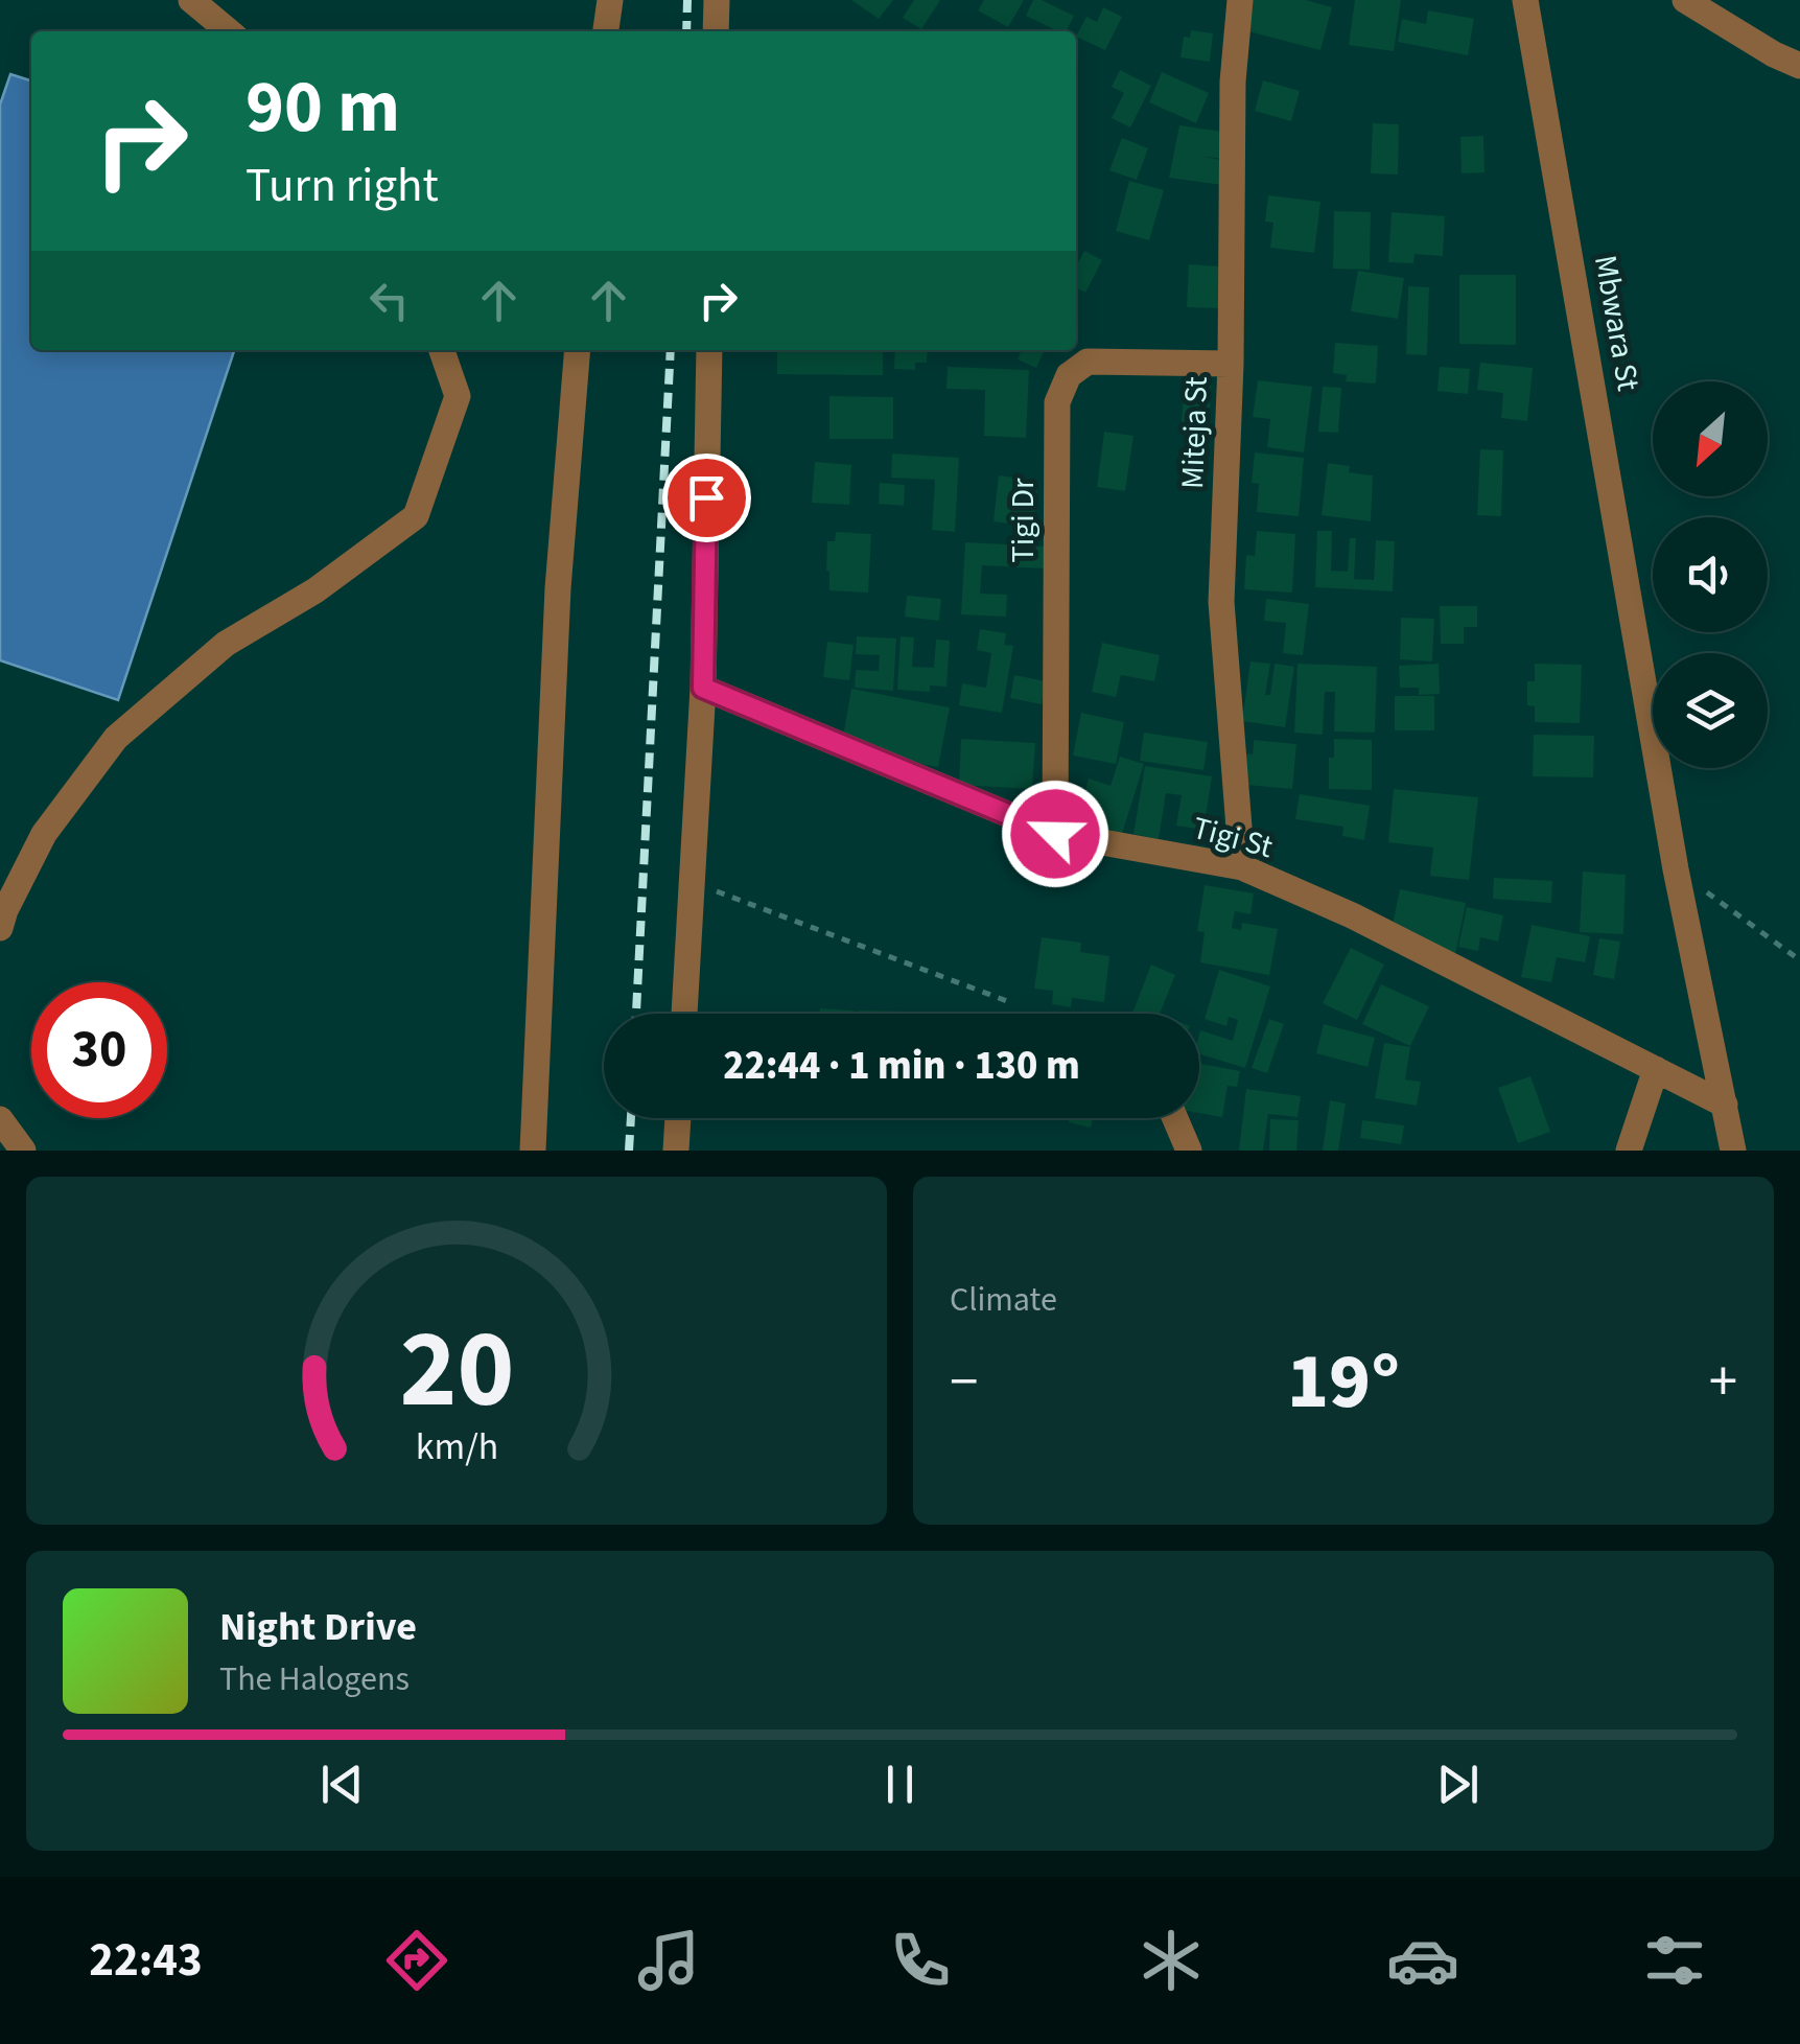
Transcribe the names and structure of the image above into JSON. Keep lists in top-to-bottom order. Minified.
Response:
{"streets":{"street":["Mbwara St","Miteja St","Tigi Dr","Tigi St"]},"crossings":[["Mbwara St","Tigi St"],["Miteja St","Tigi Dr"],["Miteja St","Tigi St"],["Tigi Dr","Tigi St"]],"north":"bottom left","page":{"turn":["90 m","Turn right"],"limit":"30","trip":"22:44 · 1 min · 130 m","tile":"Climate","heat":["−","19°","+"],"song":["Night Drive","The Halogens"],"tabs":"22:43","gauge":["20","km/h"]}}
